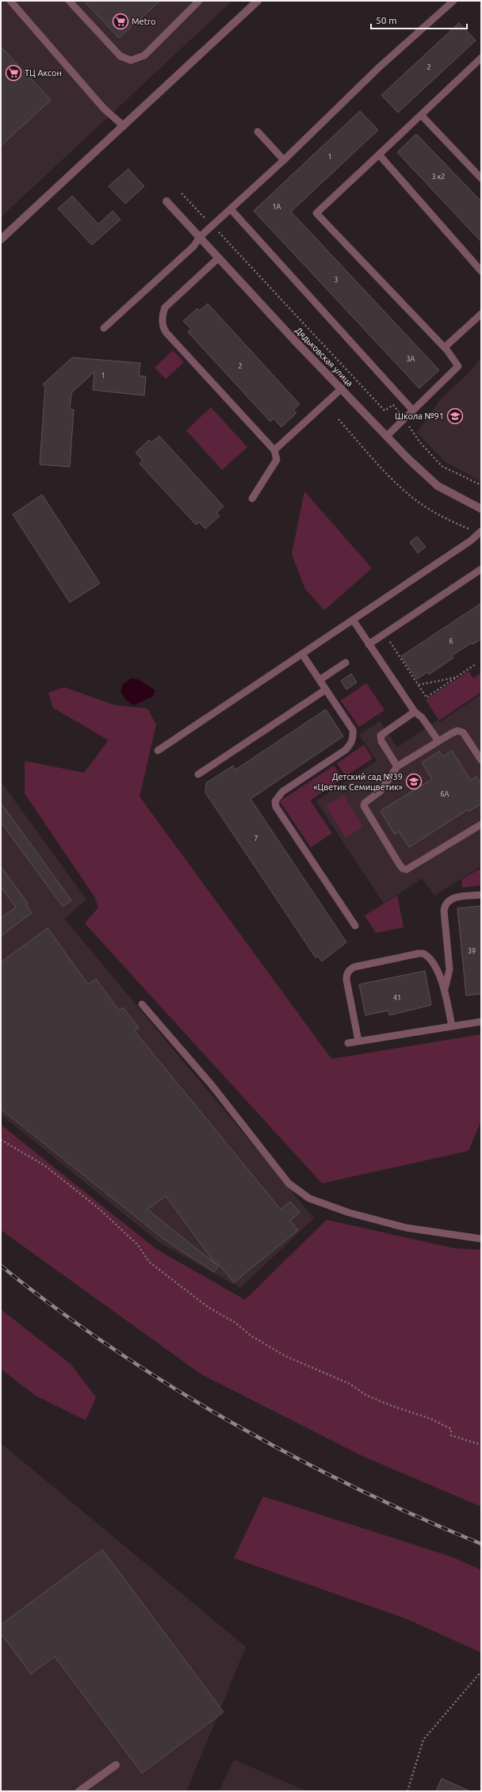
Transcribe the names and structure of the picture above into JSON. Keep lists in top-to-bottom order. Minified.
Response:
{"streets":{"street":["Дядьковская улица"]},"places":{"supermarket":["Metro","ТЦ Аксон"],"school or university":["Школа №91","Детский сад №39 «Цветик Семицветик»"]},"house_numbers":["2","1","3 к2","1А","3","3А","2","1","6","6А","7","39","41"],"scale_bar":"50 m"}
